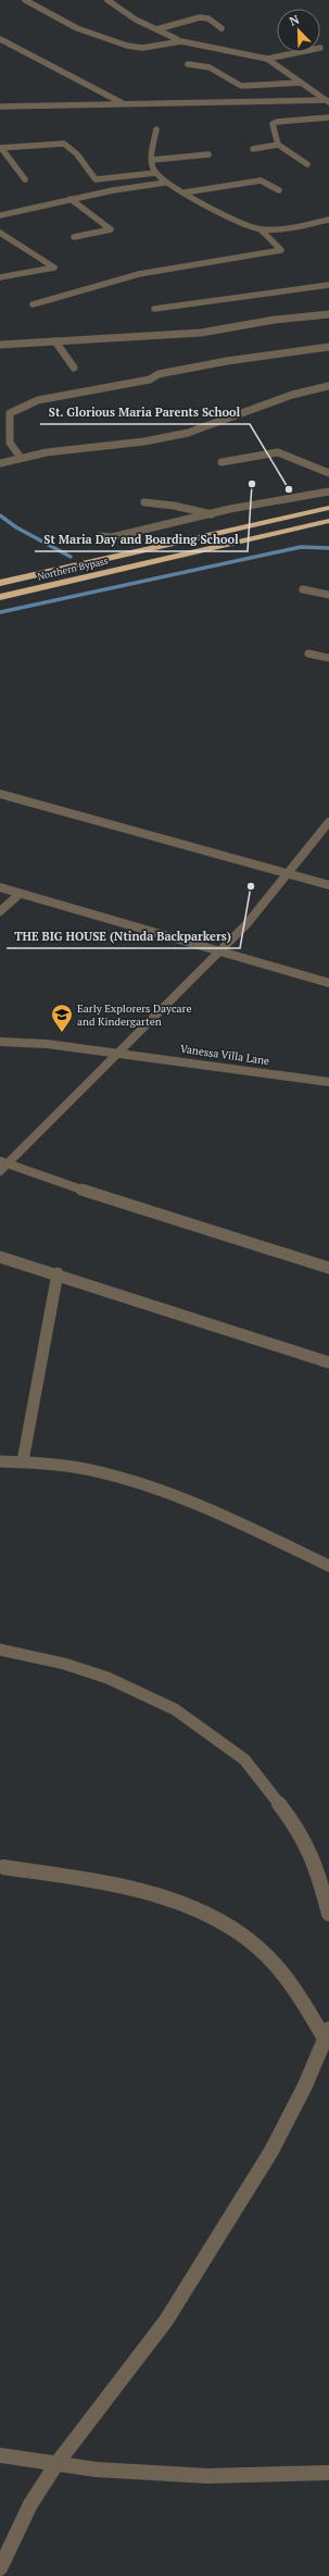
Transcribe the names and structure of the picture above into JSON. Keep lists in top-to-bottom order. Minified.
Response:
{"streets":{"highway":["Northern Bypass"],"street":["Vanessa Villa Lane"]},"places":{"other":["St Maria Day and Boarding School","St. Glorious Maria Parents School","THE BIG HOUSE (Ntinda Backparkers)"],"school or university":["Early Explorers Daycare and Kindergarten"]},"north":"top left"}
